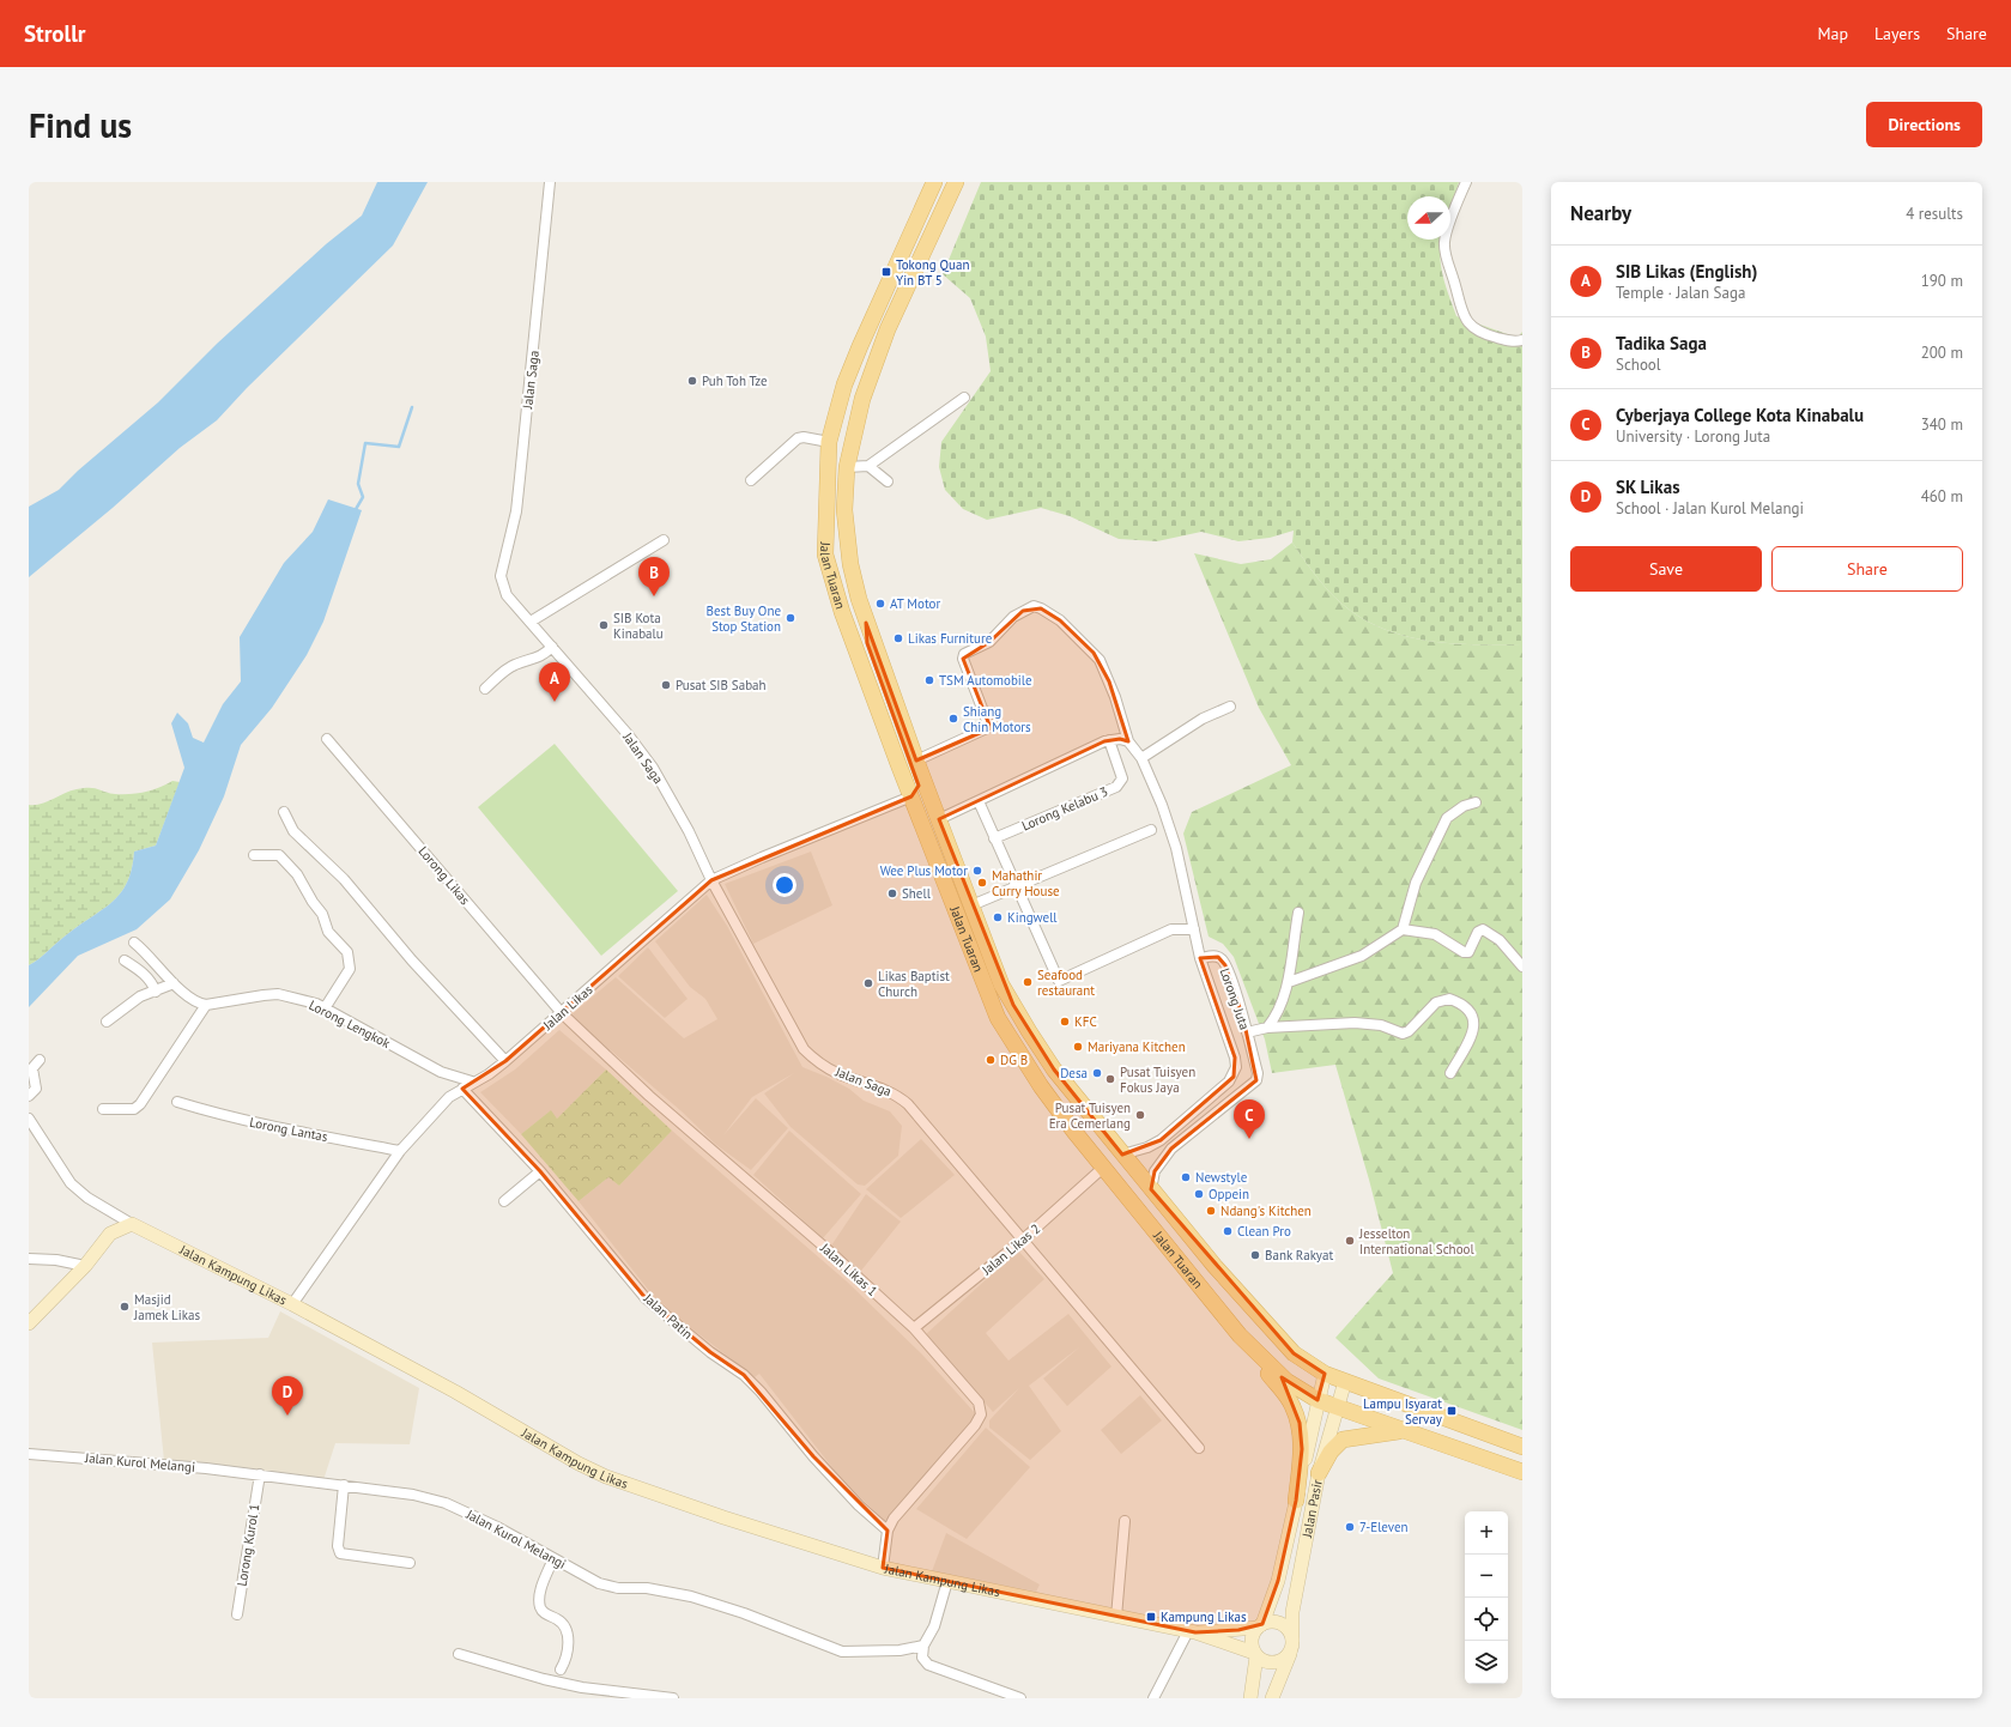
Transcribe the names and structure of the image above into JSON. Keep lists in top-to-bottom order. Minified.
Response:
{"streets":{"main road":["Jalan Tuaran","Jalan Kampung Likas","Jalan Pasir"],"street":["Jalan Saga","Lorong Kelabu 3","Lorong Likas","Lorong Juta","Jalan Likas","Lorong Lengkok","Lorong Lantas","Jalan Likas 2","Jalan Likas 1","Jalan Patin","Jalan Kurol Melangi","Lorong Kurol 1"]},"crossings":[["Jalan Saga","Jalan Likas"],["Jalan Saga","Jalan Likas 2"],["Jalan Tuaran","Lorong Juta"],["Jalan Tuaran","Jalan Likas"],["Jalan Tuaran","Jalan Likas 2"],["Jalan Tuaran","Jalan Pasir"],["Lorong Likas","Jalan Likas"],["Lorong Likas","Jalan Likas 1"],["Jalan Likas","Lorong Lengkok"],["Jalan Likas","Lorong Lantas"],["Jalan Likas","Jalan Likas 1"],["Jalan Likas","Jalan Kampung Likas"],["Jalan Likas","Jalan Patin"],["Jalan Likas 2","Jalan Likas 1"],["Jalan Likas 1","Jalan Kampung Likas"],["Jalan Likas 1","Jalan Patin"],["Jalan Kampung Likas","Jalan Pasir"],["Jalan Kurol Melangi","Lorong Kurol 1"]],"places":{"transit":["Tokong Quan Yin BT 5","Lampu Isyarat Servay","Kampung Likas"],"other":["Puh Toh Tze","AT Motor","Best Buy One Stop Station","SIB Kota Kinabalu","Likas Furniture","TSM Automobile","Pusat SIB Sabah","Shiang Chin Motors","Wee Plus Motor","Mahathir Curry House","Shell","Kingwell","Seafood restaurant","Likas Baptist Church","KFC","Mariyana Kitchen","DG B","Desa","Pusat Tuisyen Fokus Jaya","Pusat Tuisyen Era Cemerlang","Newstyle","Oppein","Ndang's Kitchen","Clean Pro","Jesselton International School","Bank Rakyat","Masjid Jamek Likas","7-Eleven"]},"north":"left","page":{"header":"Strollr","nav":["Map","Layers","Share"],"buttons":["Directions",["Save","Share"]],"title":"Find us","heading":["Nearby","4 results"],"list":[{"mark":"A","name":"SIB Likas (English)","note":"Temple · Jalan Saga","value":"190 m"},{"mark":"B","name":"Tadika Saga","note":"School","value":"200 m"},{"mark":"C","name":"Cyberjaya College Kota Kinabalu","note":"University · Lorong Juta","value":"340 m"},{"mark":"D","name":"SK Likas","note":"School · Jalan Kurol Melangi","value":"460 m"}],"pins":["B","A","C","D"],"map_buttons":["+","−"]}}
